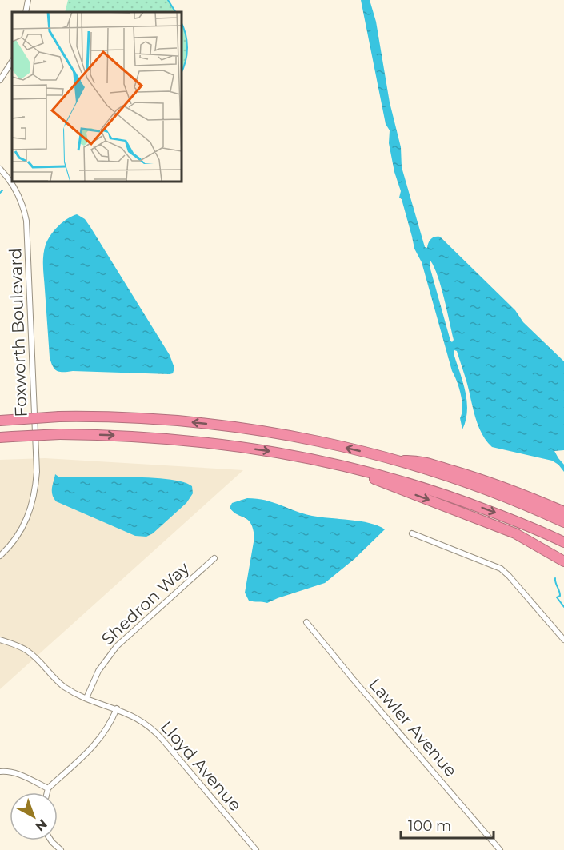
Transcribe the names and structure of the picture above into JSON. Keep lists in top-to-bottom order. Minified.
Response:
{"streets":{"street":["Foxworth Boulevard","Shedron Way","Lawler Avenue","Lloyd Avenue"]},"crossings":[["Shedron Way","Lloyd Avenue"]],"scale_bar":"100 m","north":"bottom right"}
